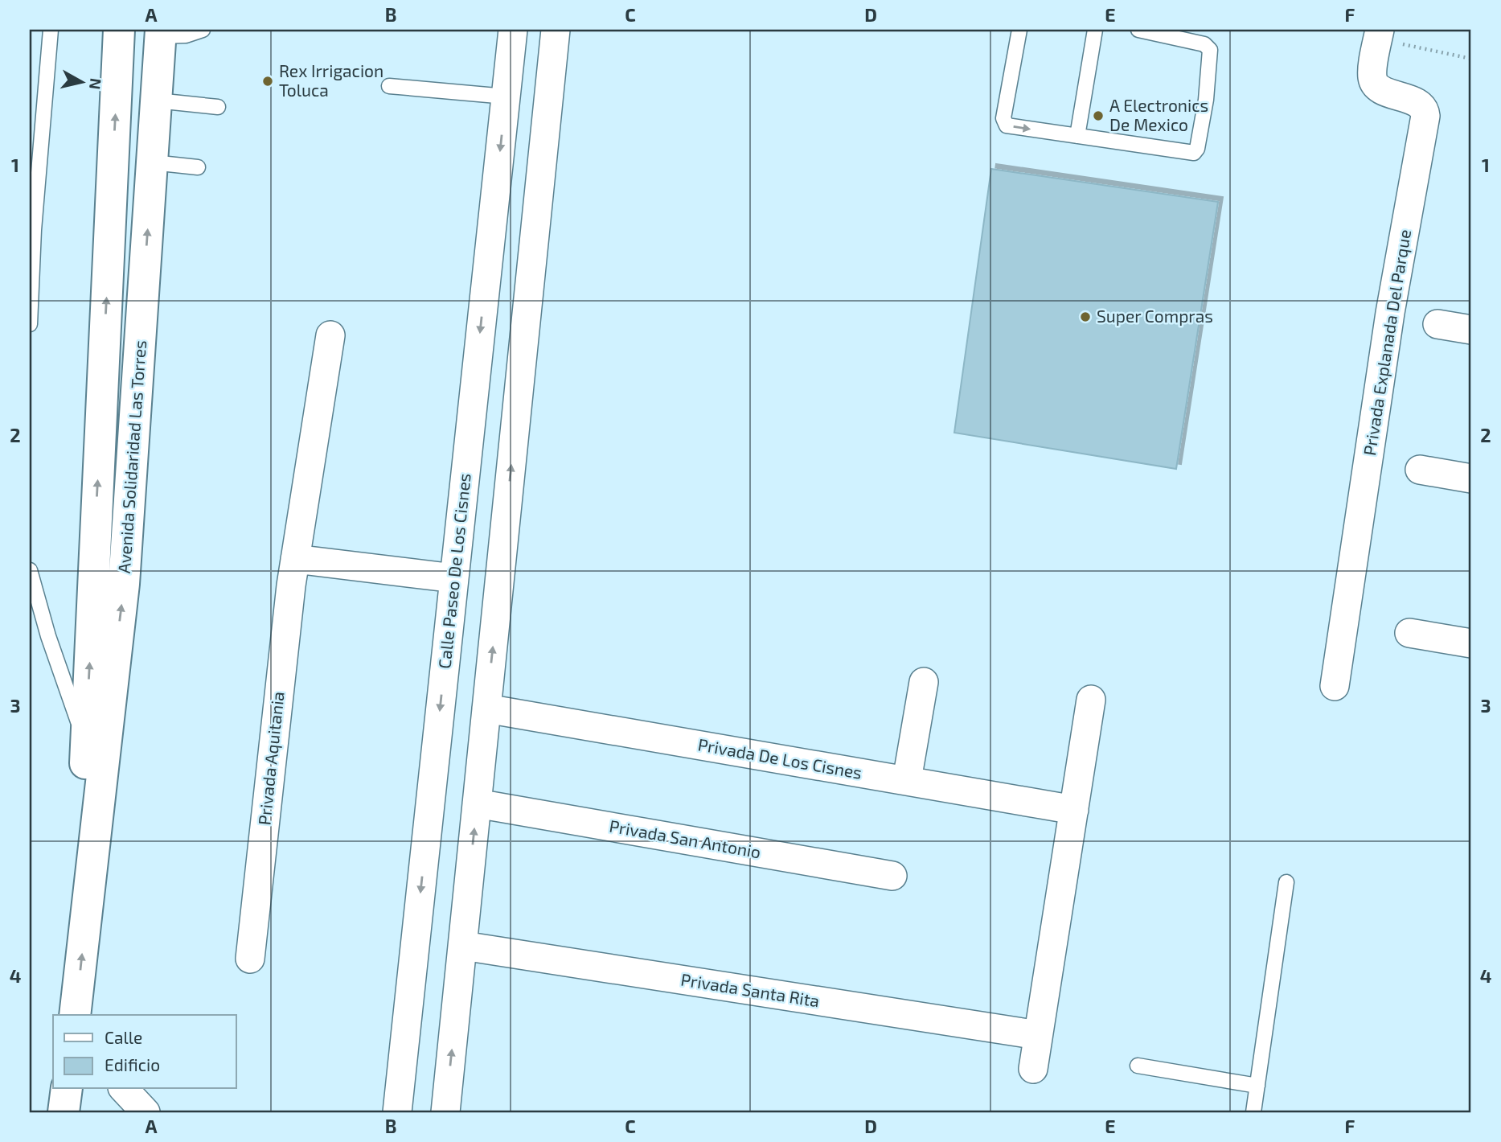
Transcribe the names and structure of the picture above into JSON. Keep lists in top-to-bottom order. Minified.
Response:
{"streets":{"main road":["Avenida Solidaridad Las Torres"],"street":["Privada Explanada Del Parque","Calle Paseo De Los Cisnes","Privada Aquitania","Privada De Los Cisnes","Privada San Antonio","Privada Santa Rita"]},"one_way":["Avenida Solidaridad Las Torres"],"places":["Rex Irrigacion Toluca","A Electronics De Mexico","Super Compras"],"legend":["Calle","Edificio"],"north":"right","grid":{"columns":["A","B","C","D","E","F"],"rows":["1","2","3","4"]}}
